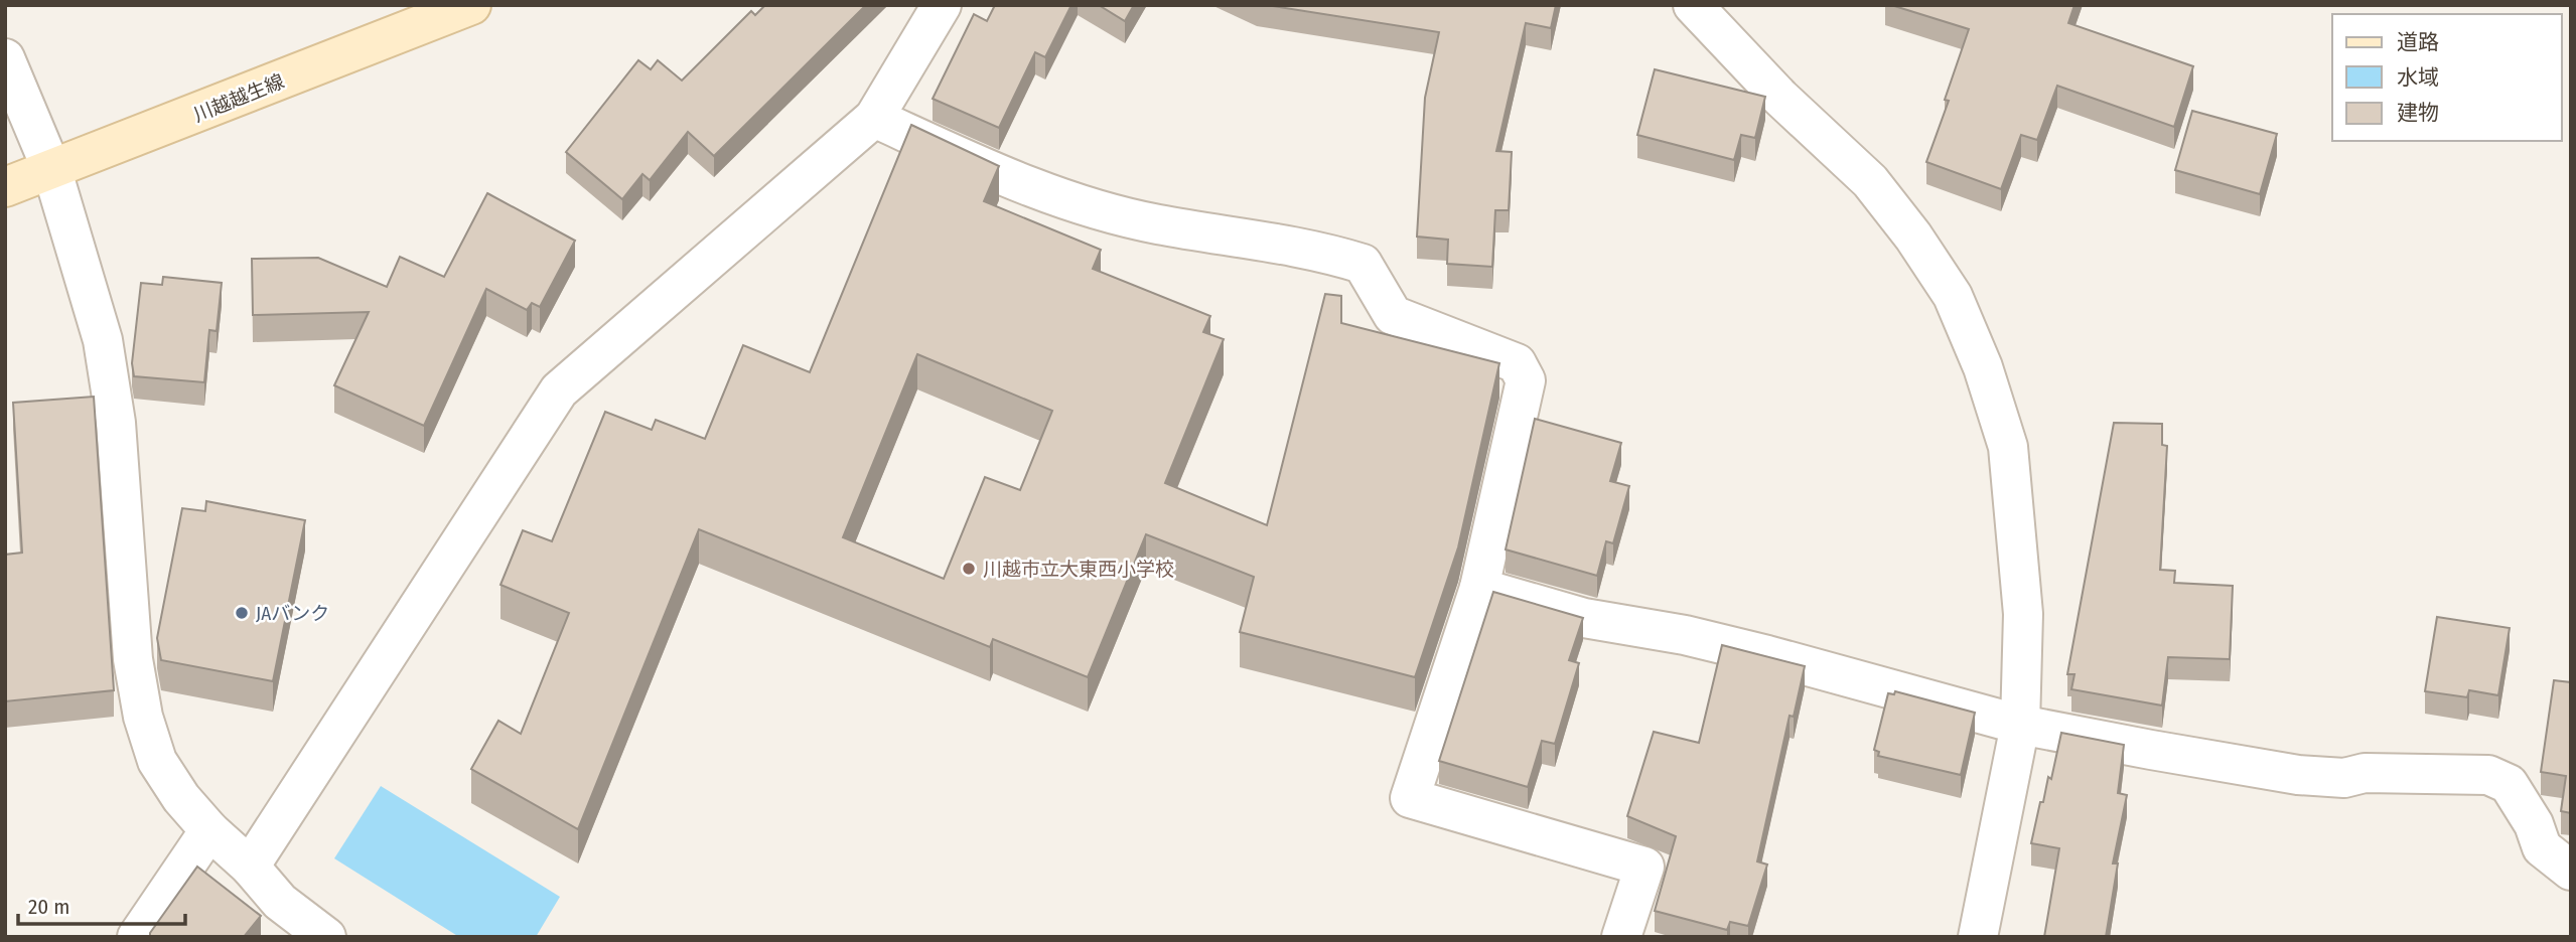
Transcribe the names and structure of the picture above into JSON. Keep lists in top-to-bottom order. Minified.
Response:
{"streets":{"main road":["川越越生線"]},"places":["川越市立大東西小学校","JAバンク"],"legend":["道路","水域","建物"],"scale_bar":"20 m"}
